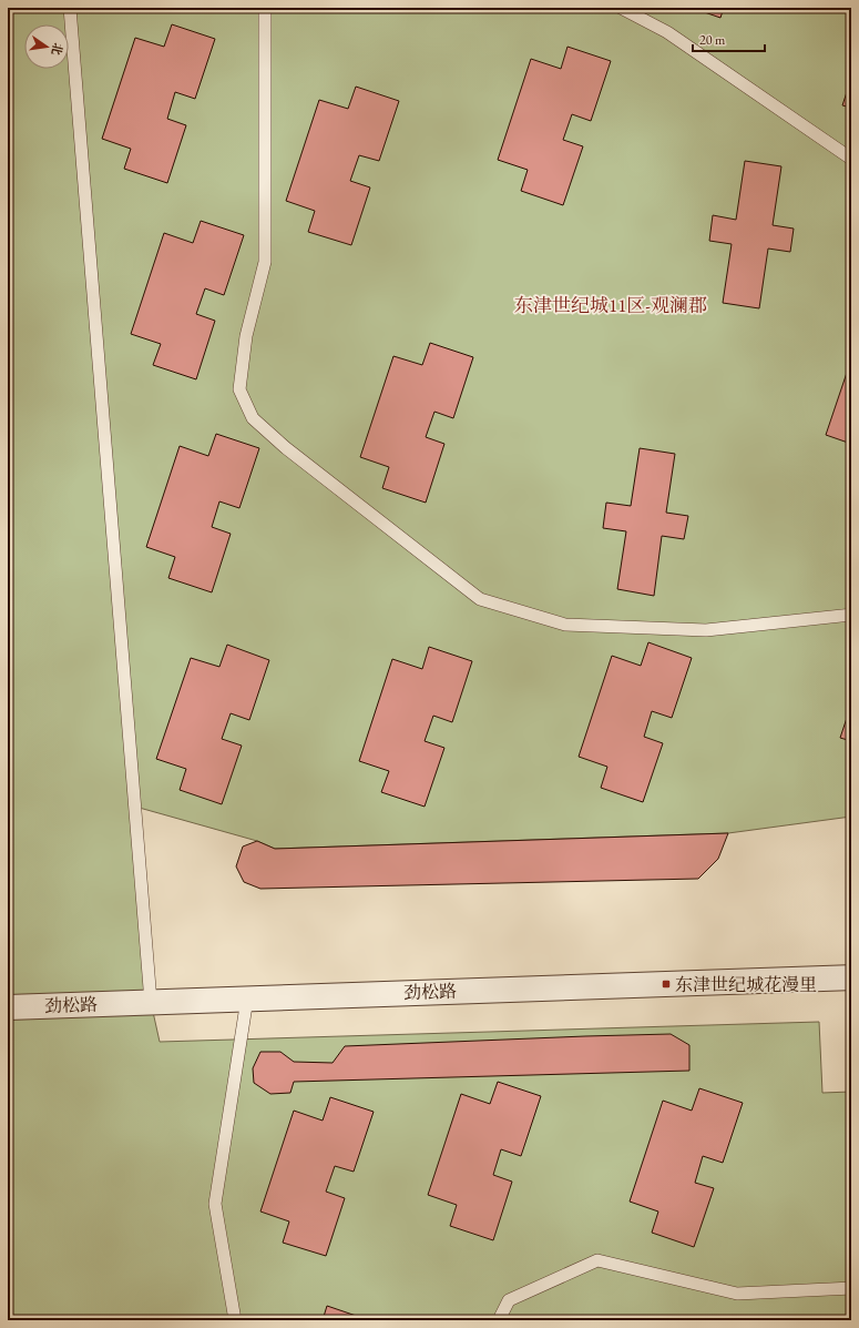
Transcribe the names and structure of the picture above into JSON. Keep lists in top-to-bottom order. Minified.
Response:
{"streets":{"street":["劲松路"]},"districts":["东津世纪城11区-观澜郡"],"places":{"transit":["东津世纪城花漫里"]},"scale_bar":"20 m","north":"right"}
